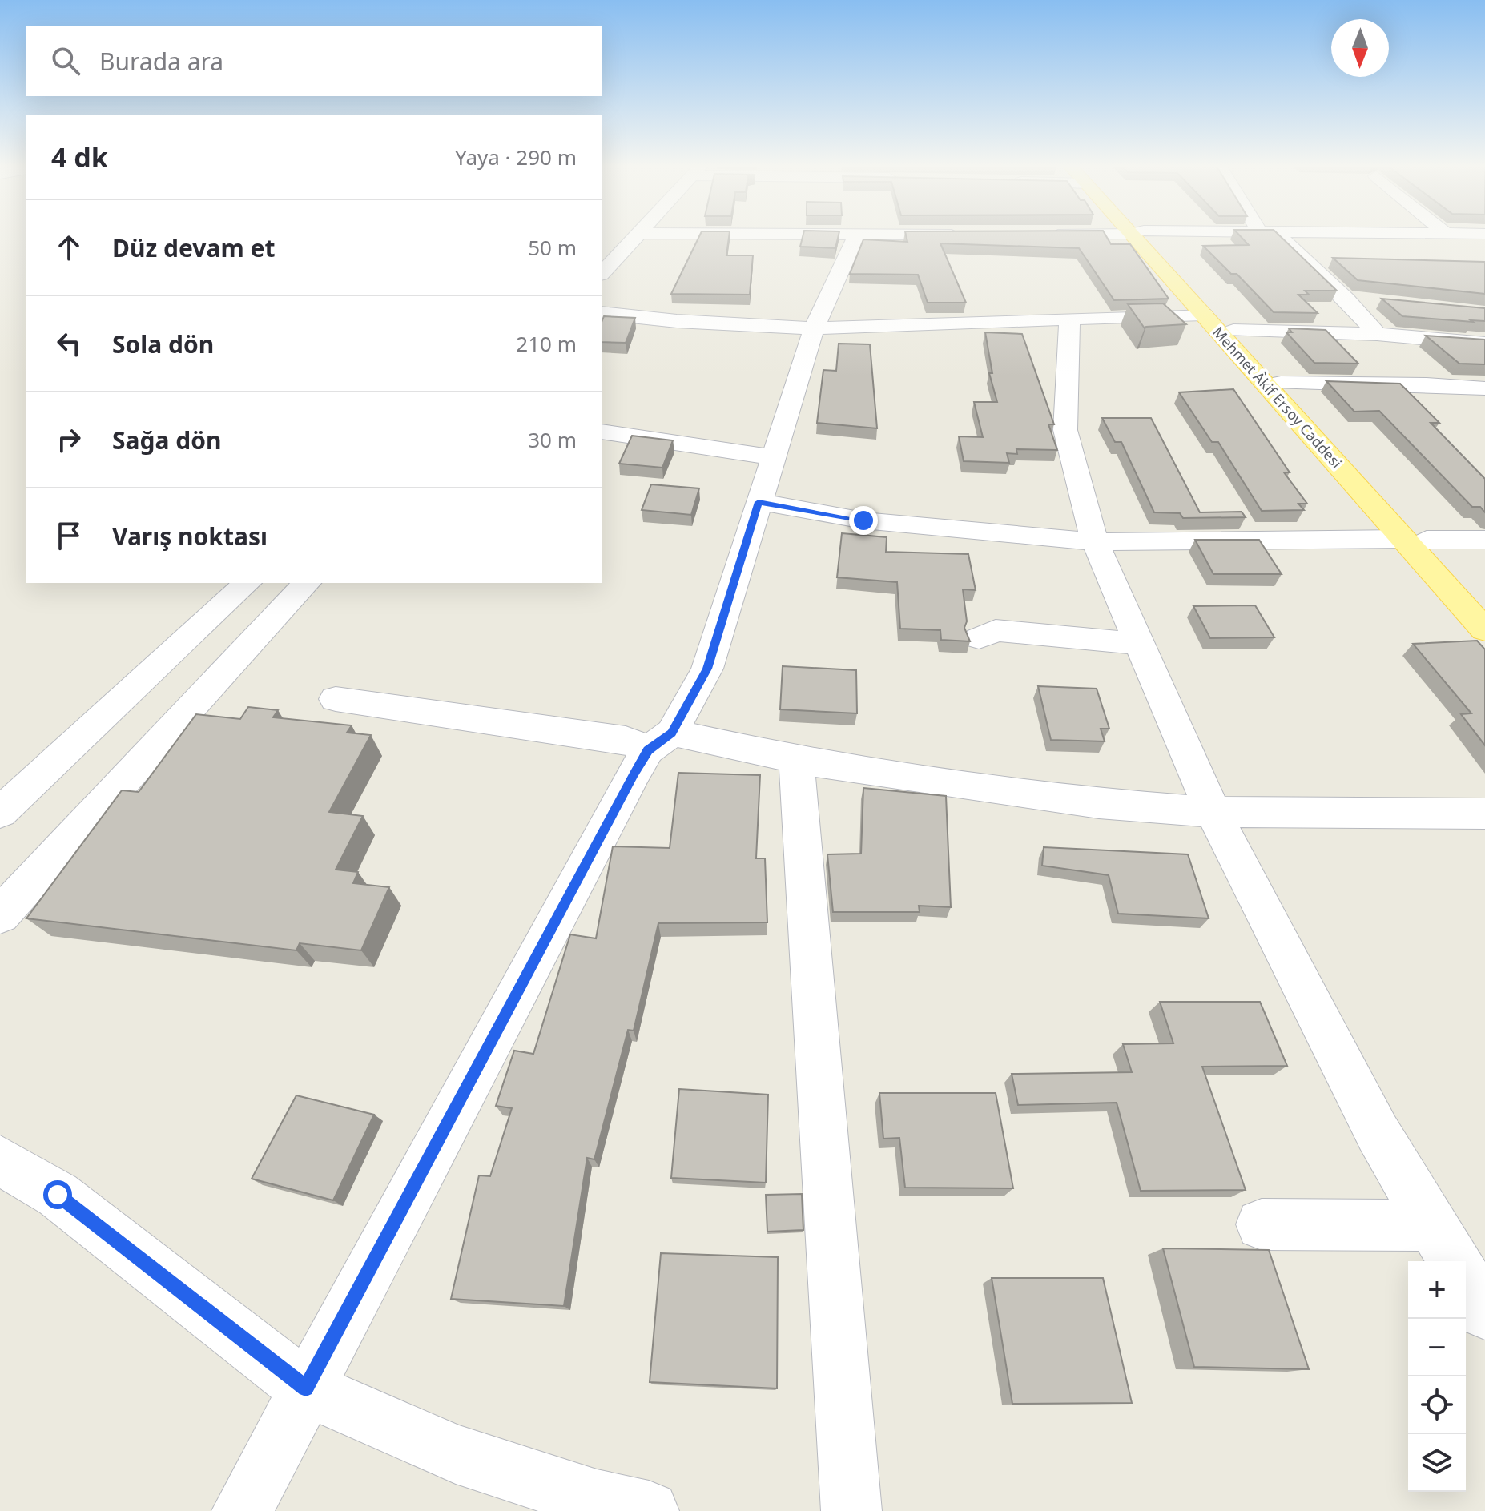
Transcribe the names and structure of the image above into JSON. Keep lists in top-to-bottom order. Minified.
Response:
{"streets":{"main road":["Mehmet Âkif Ersoy Caddesi"]},"north":"bottom","page":{"search":"Burada ara","heading":["4 dk","Yaya · 290 m"],"list":[["Düz devam et","50 m"],["Sola dön","210 m"],["Sağa dön","30 m"],"Varış noktası"],"map_buttons":["+","−"]}}
